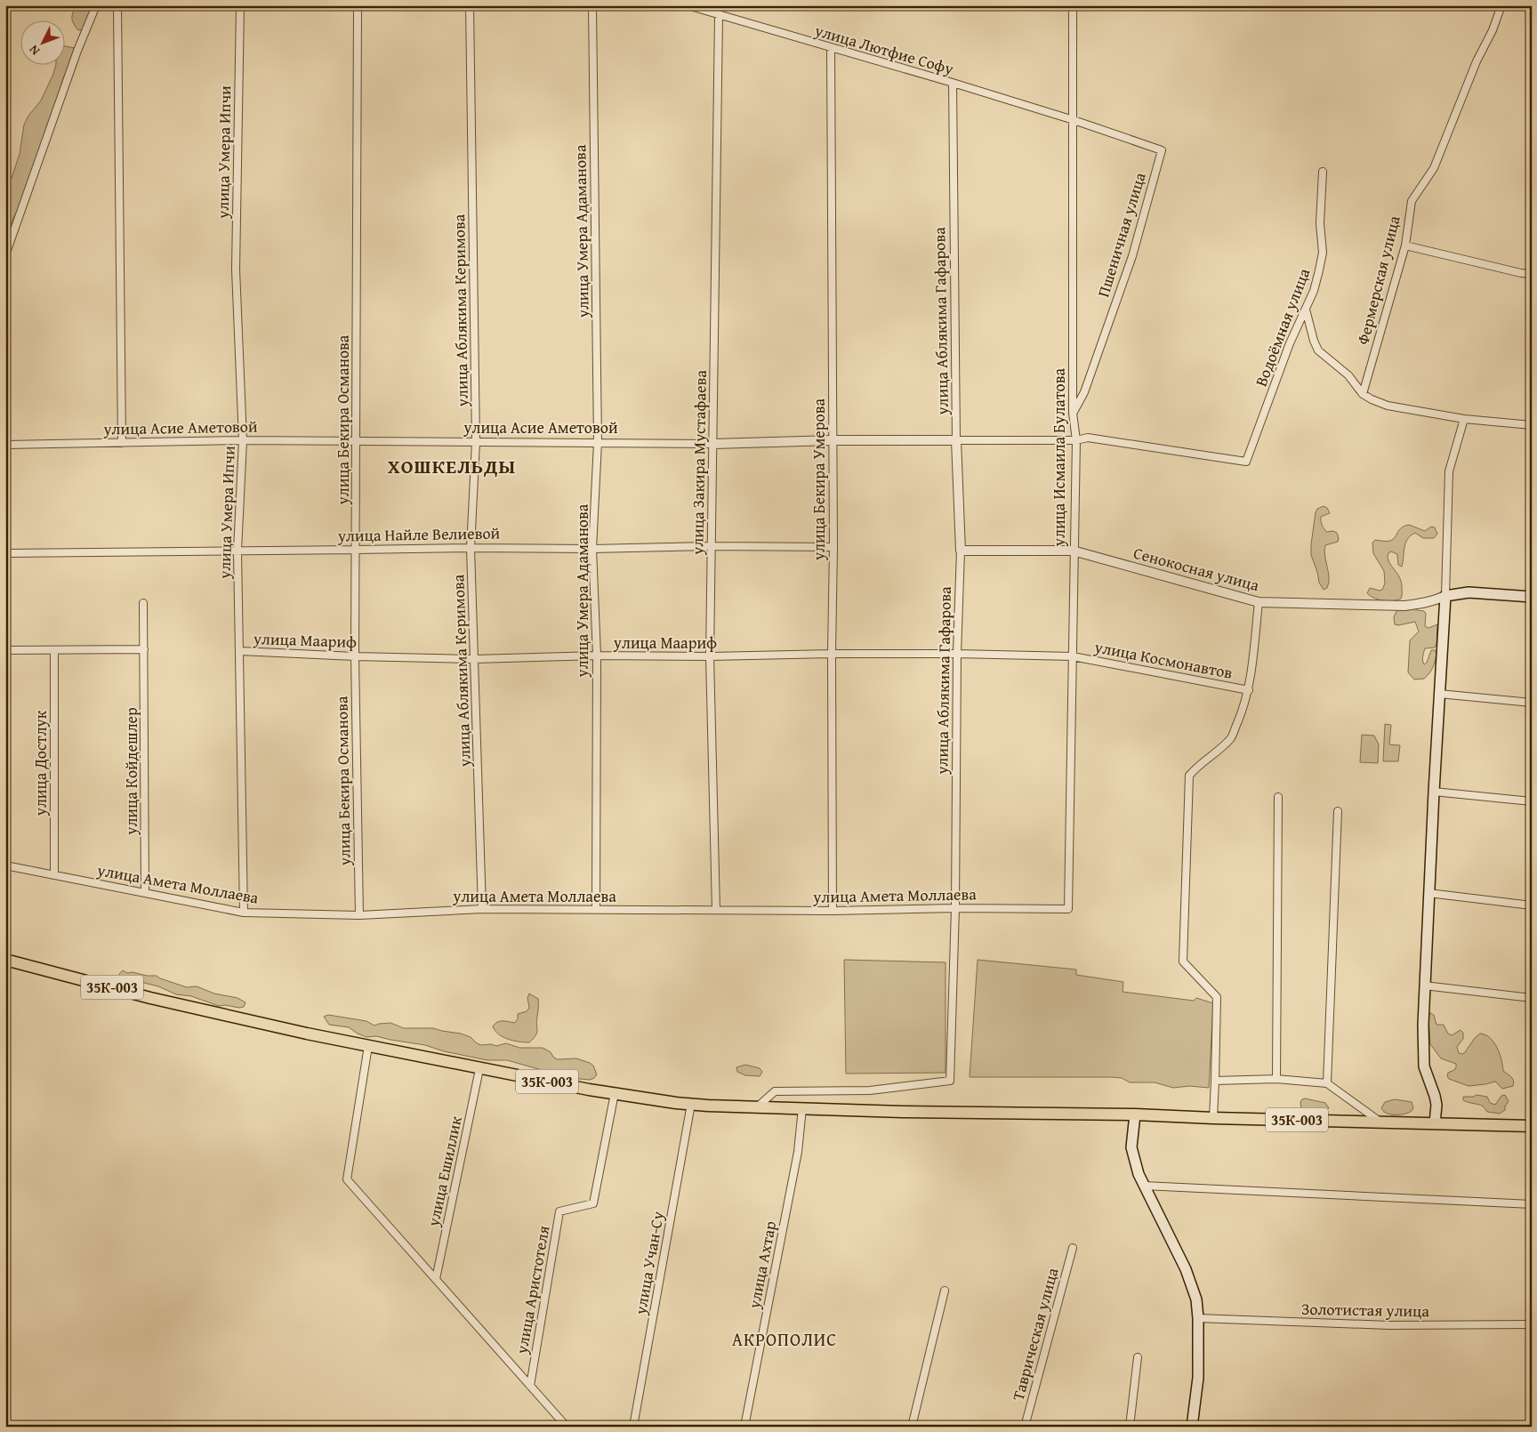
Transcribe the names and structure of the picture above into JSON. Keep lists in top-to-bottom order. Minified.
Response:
{"streets":{"main road":["35К-003"],"street":["улица Лютфие Софу","улица Умера Ипчи","улица Умера Адаманова","Пшеничная улица","Фермерская улица","улица Аблякима Керимова","улица Аблякима Гафарова","Водоёмная улица","улица Бекира Османова","улица Асие Аметовой","улица Исмаила Булатова","улица Закира Мустафаева","улица Бекира Умерова","улица Найле Велиевой","Сенокосная улица","улица Маариф","улица Космонавтов","улица Достлук","улица Койдешлер","улица Амета Моллаева","улица Ешиллик","улица Учан-Су","улица Ахтар","улица Аристотеля","Золотистая улица","Таврическая улица"]},"crossings":[["улица Лютфие Софу","Пшеничная улица"],["улица Лютфие Софу","улица Аблякима Гафарова"],["улица Лютфие Софу","улица Исмаила Булатова"],["улица Лютфие Софу","улица Закира Мустафаева"],["улица Лютфие Софу","улица Бекира Умерова"],["улица Умера Ипчи","улица Асие Аметовой"],["улица Умера Ипчи","улица Найле Велиевой"],["улица Умера Ипчи","улица Маариф"],["улица Умера Ипчи","улица Амета Моллаева"],["улица Умера Адаманова","улица Асие Аметовой"],["улица Умера Адаманова","улица Найле Велиевой"],["улица Умера Адаманова","улица Маариф"],["улица Умера Адаманова","улица Амета Моллаева"],["Пшеничная улица","улица Исмаила Булатова"],["улица Аблякима Керимова","улица Асие Аметовой"],["улица Аблякима Керимова","улица Найле Велиевой"],["улица Аблякима Керимова","улица Маариф"],["улица Аблякима Керимова","улица Амета Моллаева"],["улица Аблякима Гафарова","улица Асие Аметовой"],["улица Аблякима Гафарова","улица Маариф"],["улица Аблякима Гафарова","улица Космонавтов"],["улица Аблякима Гафарова","улица Амета Моллаева"],["улица Аблякима Гафарова","35К-003"],["Водоёмная улица","улица Асие Аметовой"],["Водоёмная улица","улица Исмаила Булатова"],["улица Бекира Османова","улица Асие Аметовой"],["улица Бекира Османова","улица Найле Велиевой"],["улица Бекира Османова","улица Маариф"],["улица Бекира Османова","улица Амета Моллаева"],["улица Асие Аметовой","улица Исмаила Булатова"],["улица Асие Аметовой","улица Закира Мустафаева"],["улица Асие Аметовой","улица Бекира Умерова"],["улица Исмаила Булатова","Сенокосная улица"],["улица Исмаила Булатова","улица Космонавтов"],["улица Исмаила Булатова","улица Амета Моллаева"],["улица Закира Мустафаева","улица Найле Велиевой"],["улица Закира Мустафаева","улица Маариф"],["улица Закира Мустафаева","улица Амета Моллаева"],["улица Бекира Умерова","улица Найле Велиевой"],["улица Бекира Умерова","улица Маариф"],["улица Бекира Умерова","улица Амета Моллаева"],["улица Маариф","улица Космонавтов"],["улица Достлук","улица Амета Моллаева"],["улица Койдешлер","улица Амета Моллаева"],["35К-003","улица Ешиллик"],["35К-003","улица Учан-Су"],["35К-003","улица Ахтар"],["35К-003","улица Аристотеля"]],"districts":["ХОШКЕЛЬДЫ","АКРОПОЛИС"],"north":"bottom left"}
